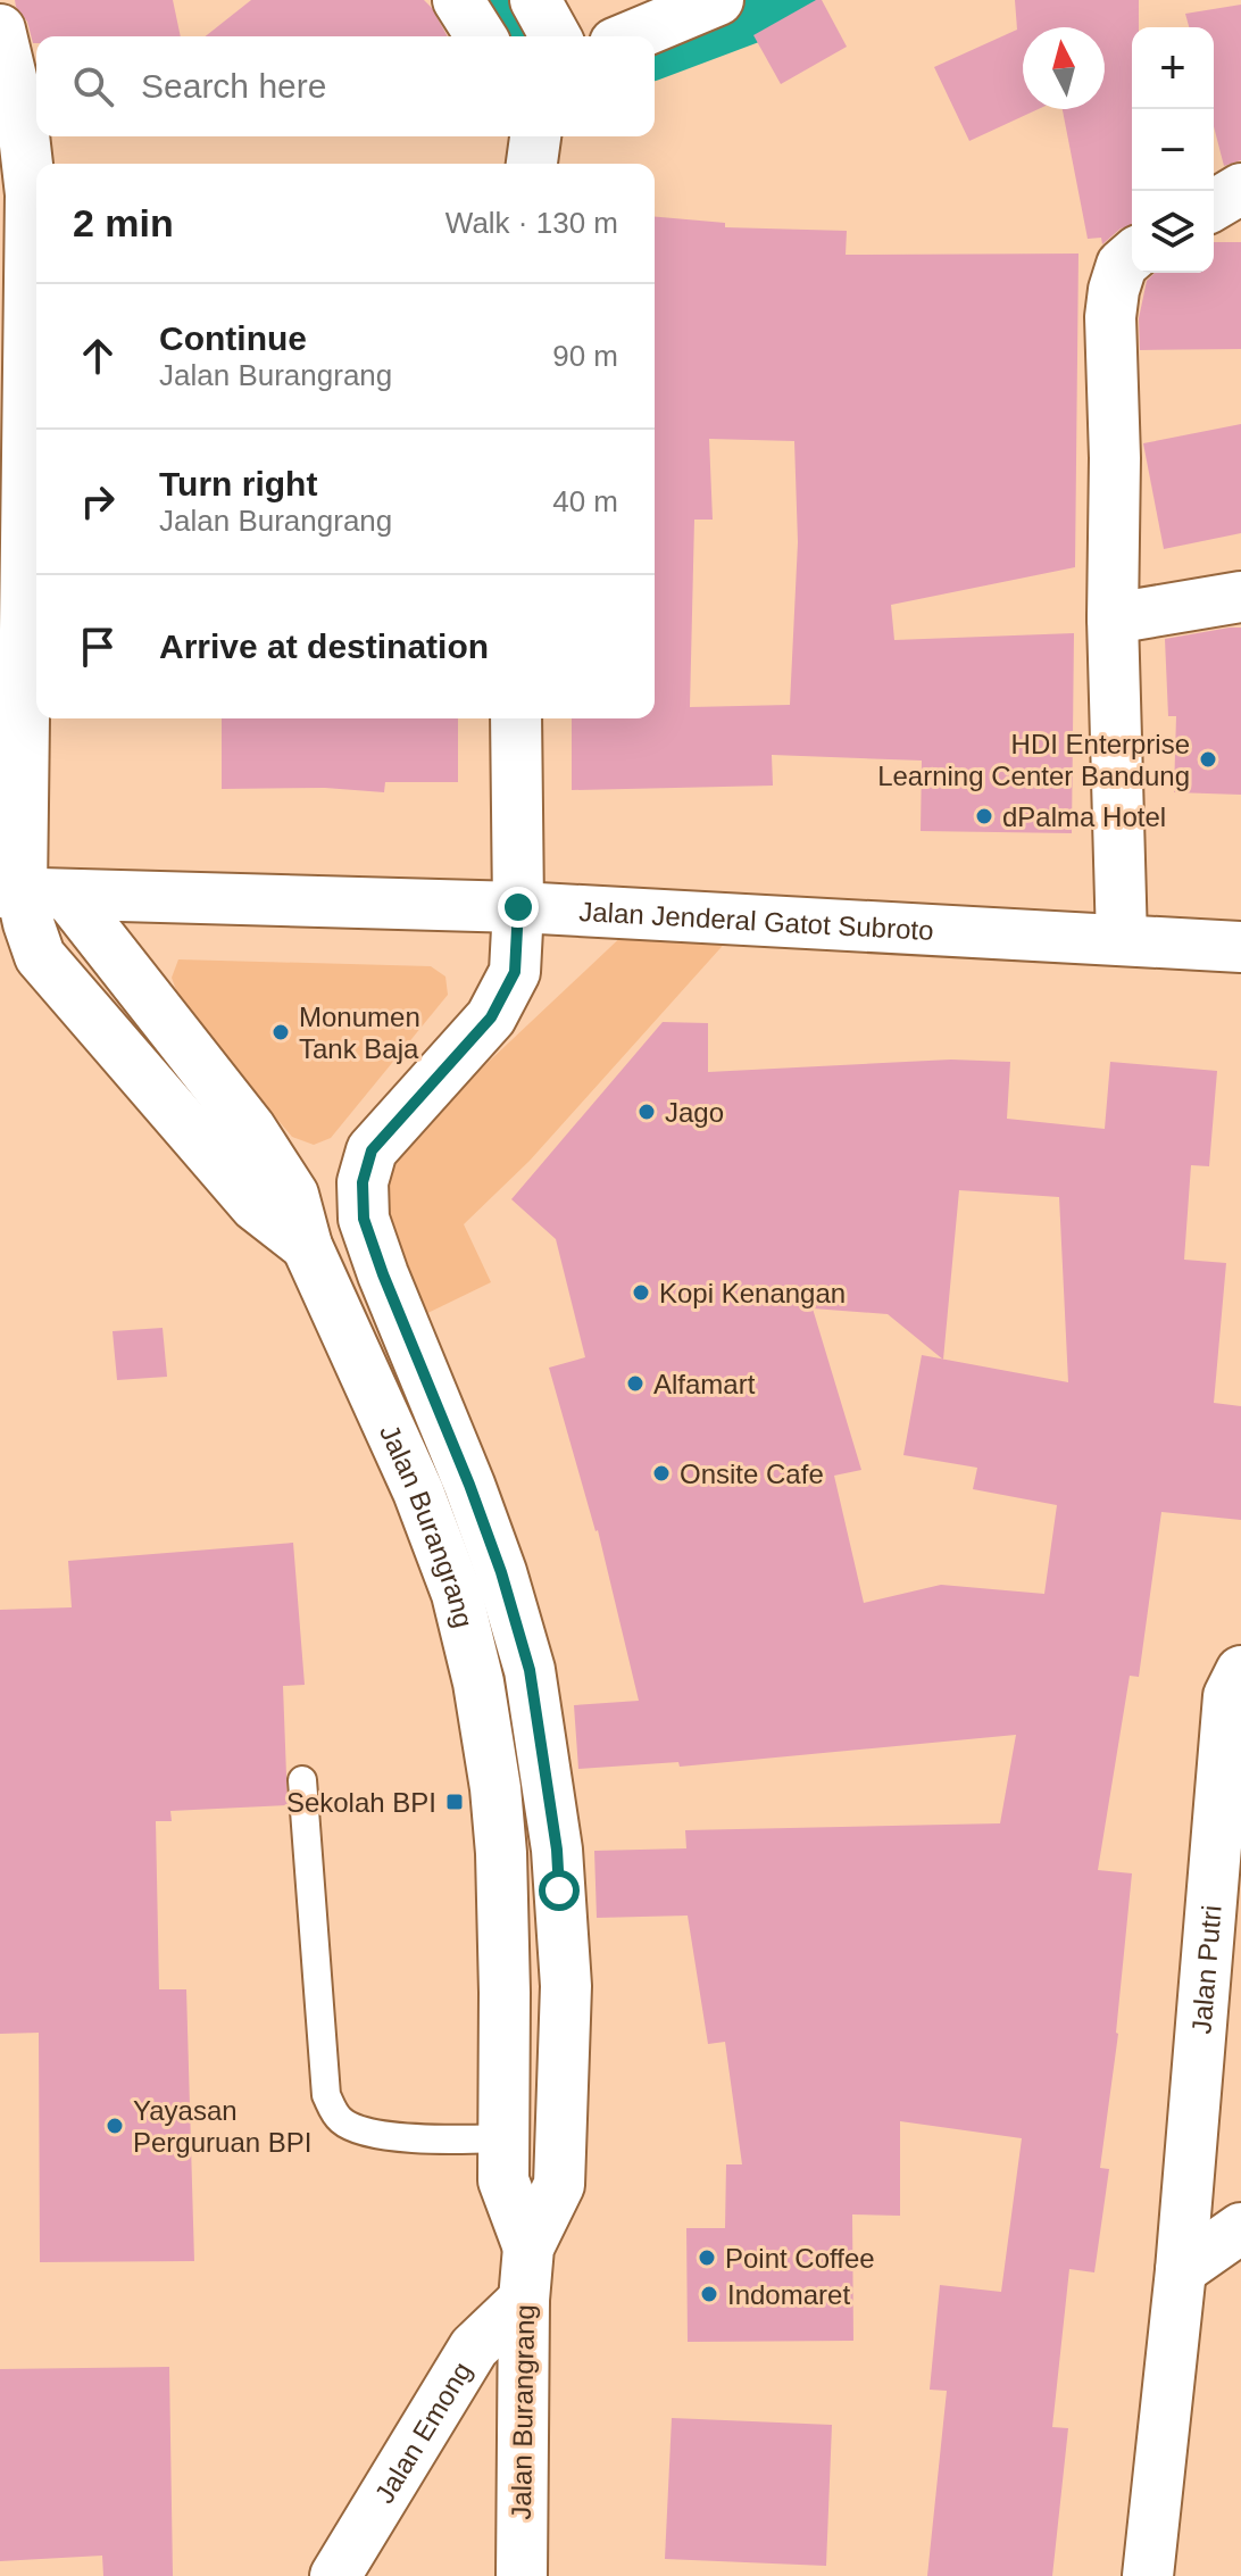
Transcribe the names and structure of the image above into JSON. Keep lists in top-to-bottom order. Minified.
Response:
{"streets":{"street":["Jalan Jenderal Gatot Subroto","Jalan Burangrang","Jalan Putri","Jalan Emong"]},"crossings":[["Jalan Jenderal Gatot Subroto","Jalan Burangrang"],["Jalan Burangrang","Jalan Emong"]],"places":{"other":["HDI Enterprise Learning Center Bandung","dPalma Hotel","Monumen Tank Baja","Jago","Kopi Kenangan","Alfamart","Onsite Cafe","Yayasan Perguruan BPI","Point Coffee","Indomaret"],"transit":["Sekolah BPI"]},"north":"top","page":{"map_buttons":["+","−"],"search":"Search here","heading":["2 min","Walk · 130 m"],"list":[["Continue","Jalan Burangrang","90 m"],["Turn right","Jalan Burangrang","40 m"],"Arrive at destination"]}}
